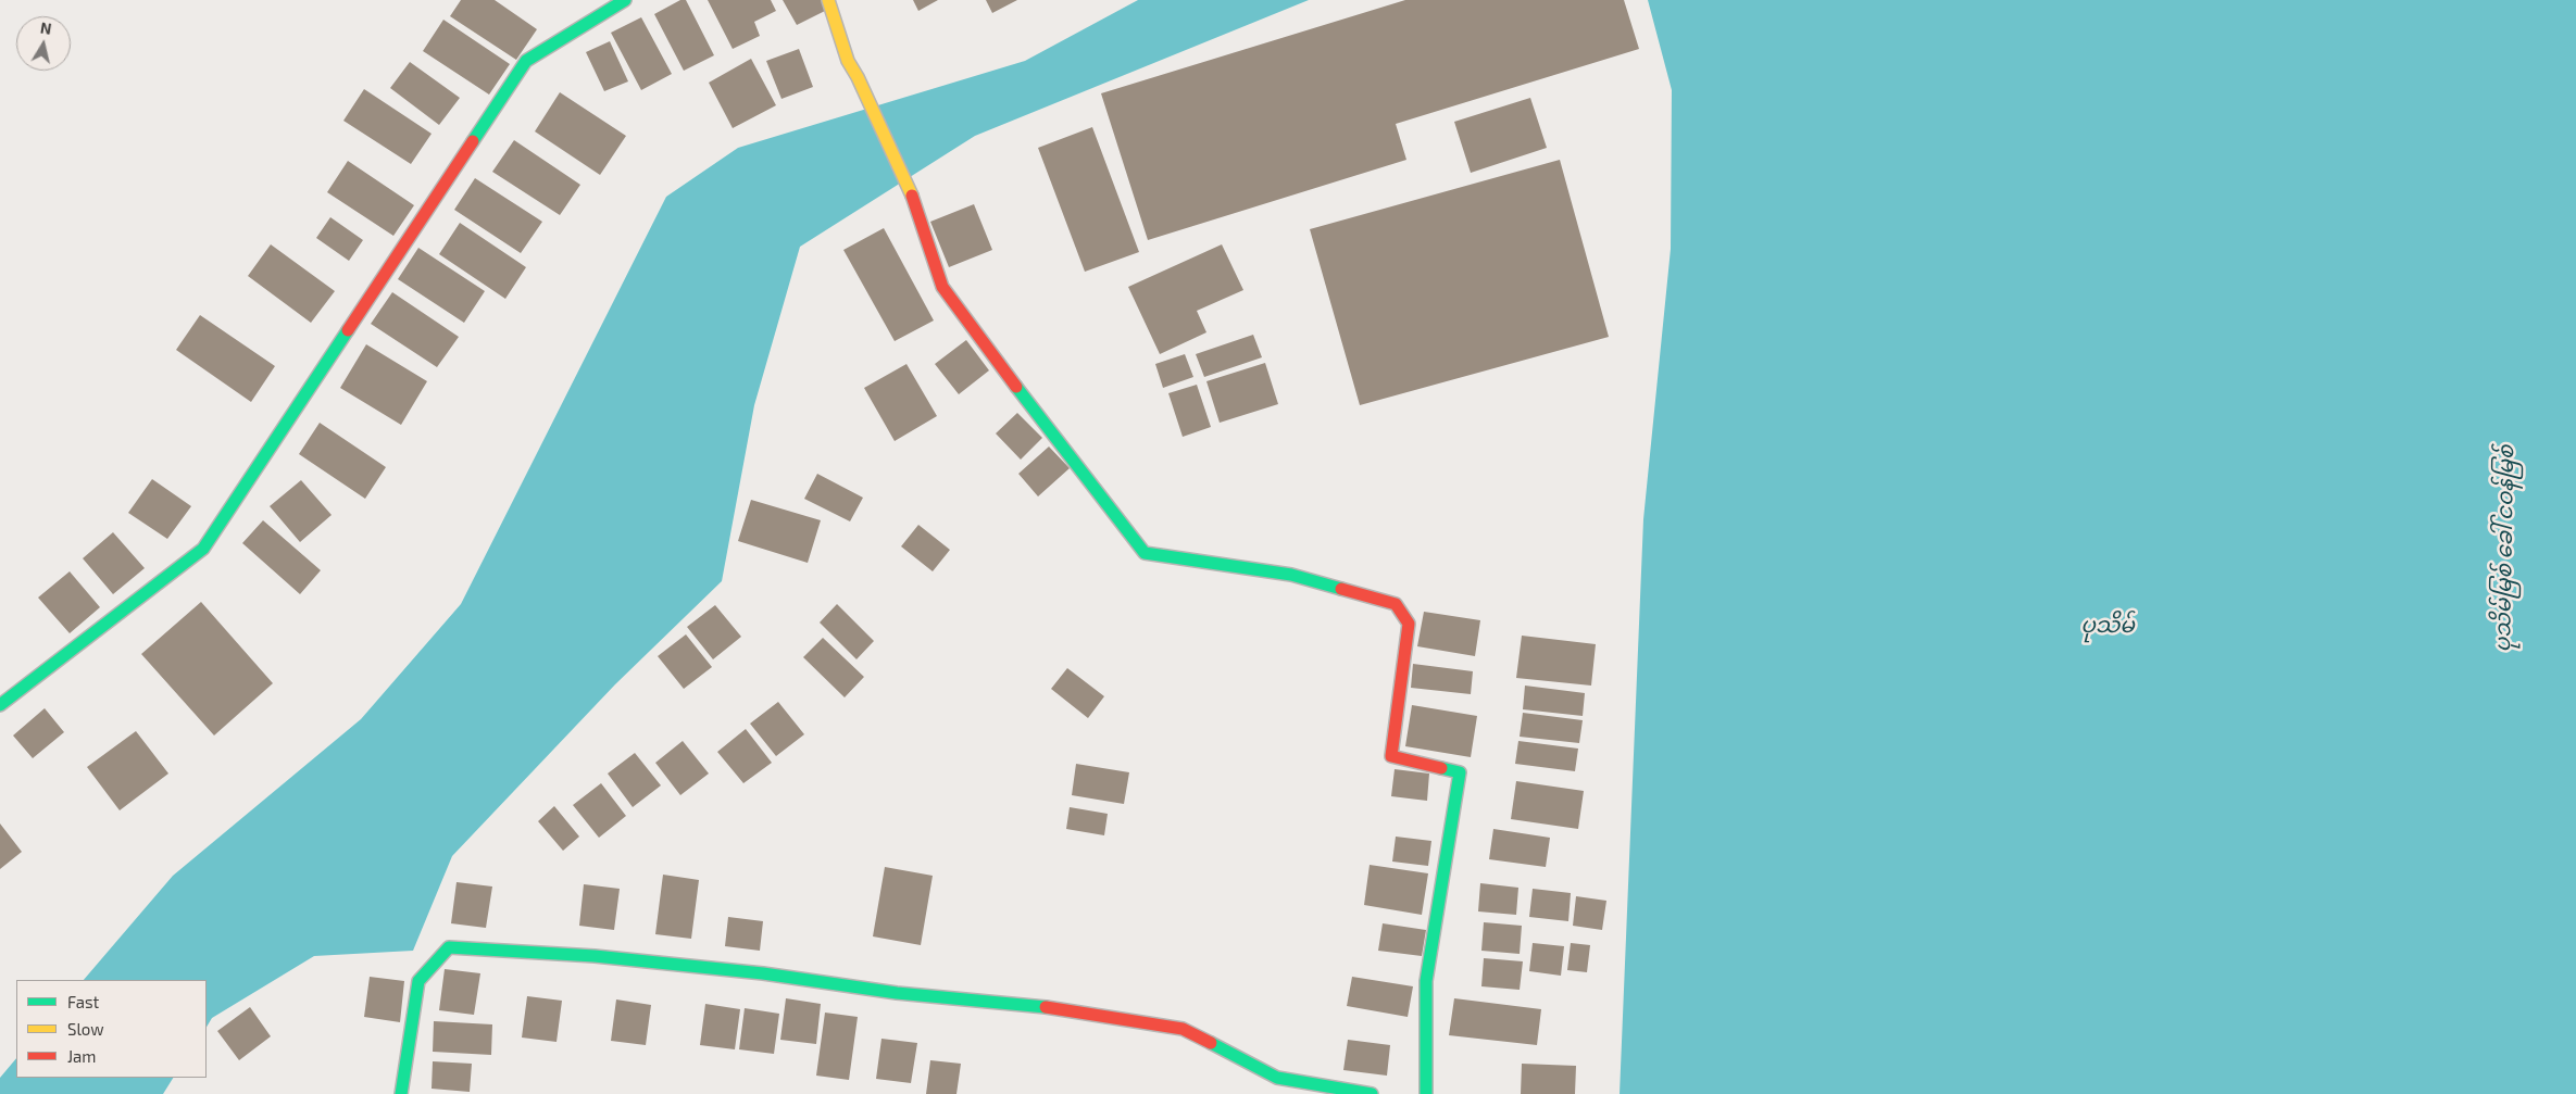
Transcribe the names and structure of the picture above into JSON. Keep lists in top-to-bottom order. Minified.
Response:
{"water":["ပုသိမ်မြစ် ခေါ် ငဝန်မြစ်","ပုသိမ်"],"legend":["Fast","Slow","Jam"],"north":"top"}
